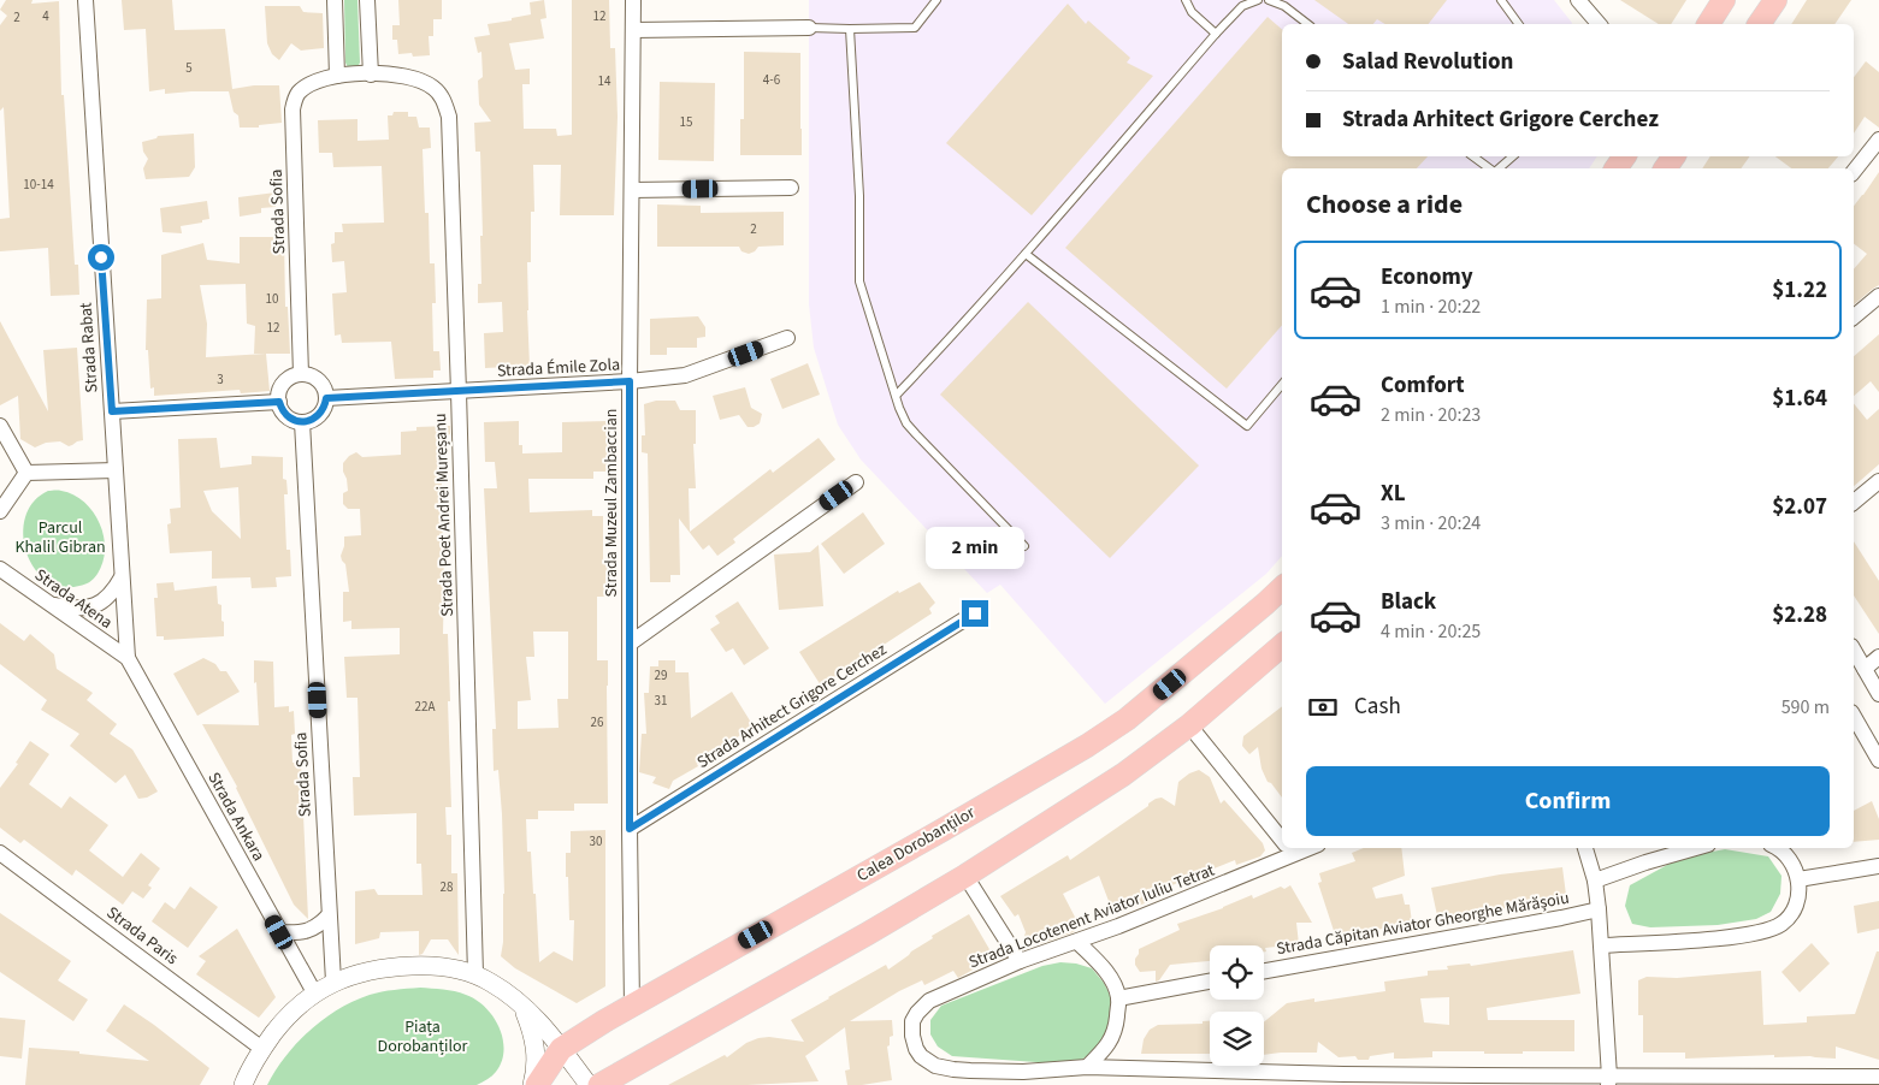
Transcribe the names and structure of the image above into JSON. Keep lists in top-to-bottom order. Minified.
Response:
{"streets":{"main road":["Calea Dorobanților"],"street":["Strada Sofia","Strada Rabat","Strada Émile Zola","Strada Muzeul Zambaccian","Strada Poet Andrei Mureșanu","Strada Atena","Strada Arhitect Grigore Cerchez","Strada Ankara","Strada Locotenent Aviator Iuliu Tetrat","Strada Căpitan Aviator Gheorghe Mărășoiu","Strada Paris"]},"crossings":[["Strada Sofia","Strada Émile Zola"],["Strada Sofia","Strada Poet Andrei Mureșanu"],["Strada Rabat","Strada Atena"],["Strada Rabat","Strada Ankara"],["Strada Émile Zola","Strada Muzeul Zambaccian"],["Strada Émile Zola","Strada Poet Andrei Mureșanu"],["Strada Muzeul Zambaccian","Strada Arhitect Grigore Cerchez"],["Strada Muzeul Zambaccian","Calea Dorobanților"],["Strada Atena","Strada Ankara"]],"parks":["Parcul Khalil Gibran","Piața Dorobanților"],"house_numbers":["4","12","2","5","4-6","14","15","10-14","2","10","12","3","29","31","22A","26","30","28"],"page":{"banner":["Salad Revolution","Strada Arhitect Grigore Cerchez"],"heading":"Choose a ride","list":[{"name":"Economy","note":"1 min · 20:22","value":"$1.22"},{"name":"Comfort","note":"2 min · 20:23","value":"$1.64"},{"name":"XL","note":"3 min · 20:24","value":"$2.07"},{"name":"Black","note":"4 min · 20:25","value":"$2.28"}],"bubble":"2 min","pay":["Cash","590 m"],"buttons":"Confirm"}}
